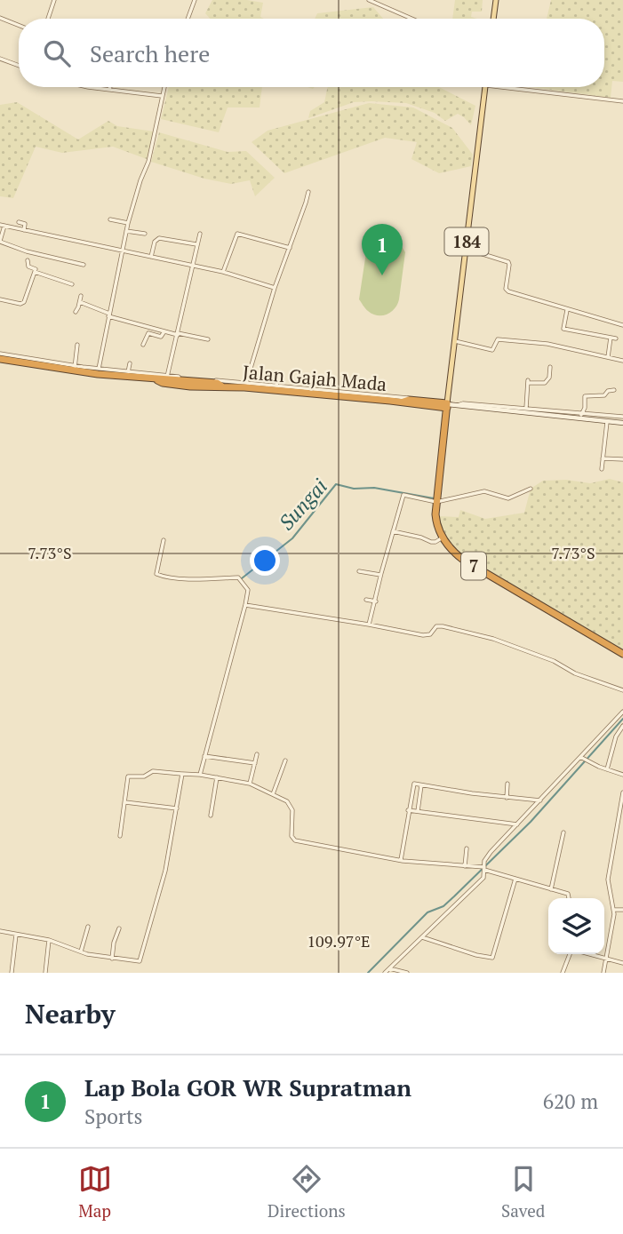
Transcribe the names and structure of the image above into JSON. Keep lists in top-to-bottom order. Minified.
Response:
{"streets":{"highway":["Jalan Gajah Mada","7"],"main road":["184"]},"crossings":[["184","Jalan Gajah Mada"],["184","7"],["Jalan Gajah Mada","7"]],"water":["Sungai"],"page":{"search":"Search here","pins":"1","heading":"Nearby","list":[{"mark":"1","name":"Lap Bola GOR WR Supratman","note":"Sports","value":"620 m"}],"nav":["Map","Directions","Saved"]},"coordinates":["7.73°S","109.97°E"]}
